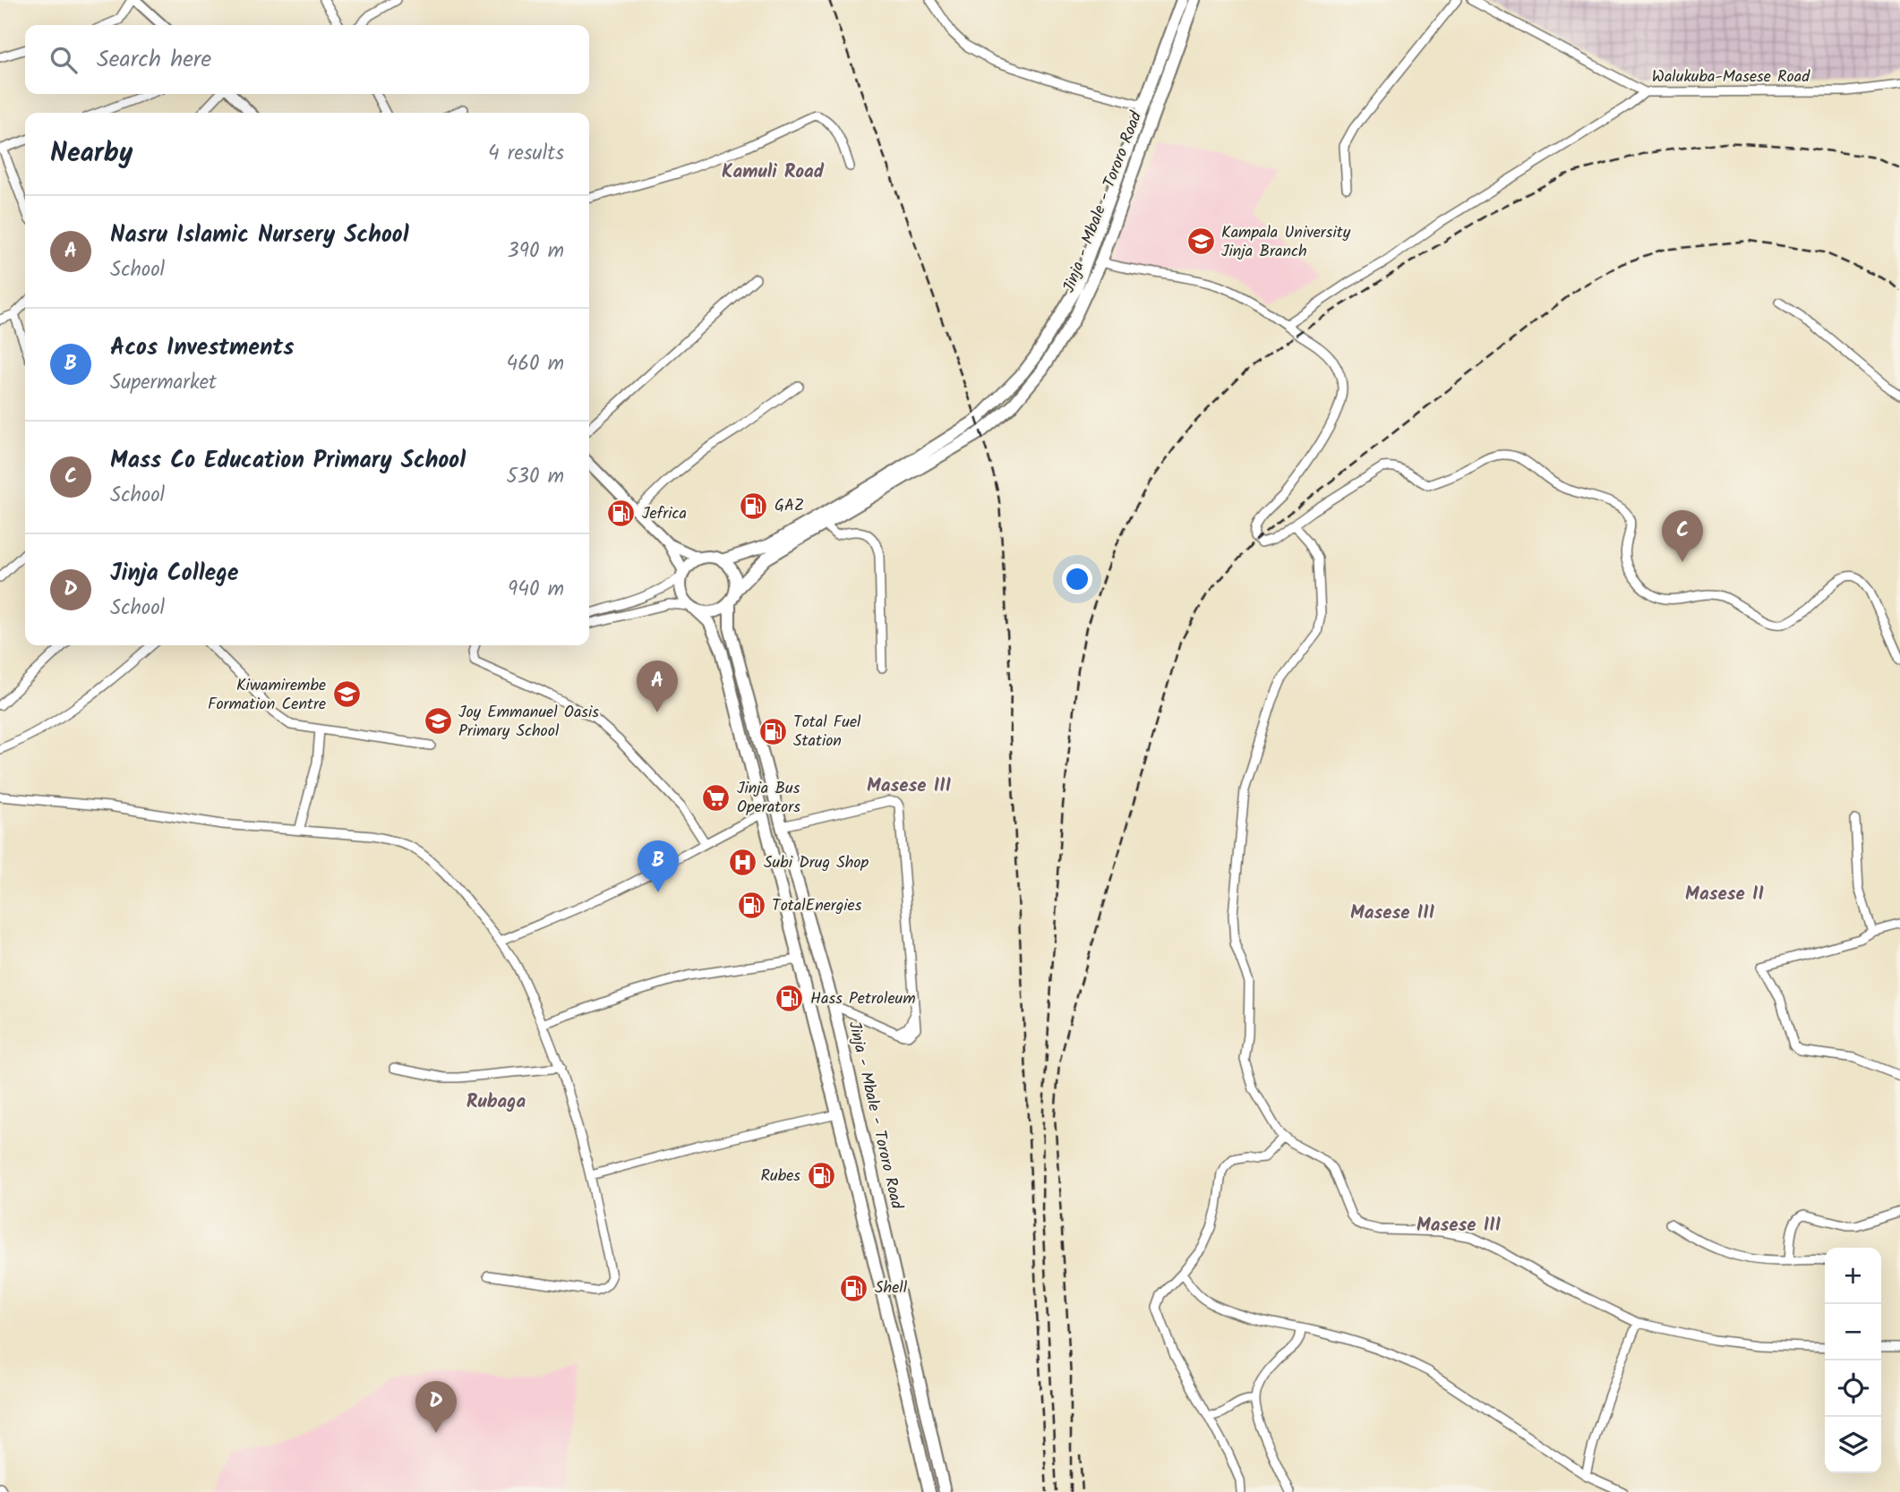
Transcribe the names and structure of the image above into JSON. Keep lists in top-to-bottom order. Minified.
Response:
{"streets":{"highway":["Jinja - Mbale - Tororo Road"],"street":["Walukuba-Masese Road"]},"districts":["Kamuli Road","Masese III","Masese II","Masese III","Rubaga","Masese III"],"places":{"school or university":["Kampala University Jinja Branch","Kiwamirembe Formation Centre","Joy Emmanuel Oasis Primary School"],"fuel station":["GAZ","Jefrica","Total Fuel Station","TotalEnergies","Hass Petroleum","Rubes","Shell"],"supermarket":["Jinja Bus Operators"],"hospital":["Subi Drug Shop"]},"page":{"search":"Search here","heading":["Nearby","4 results"],"list":[{"mark":"A","name":"Nasru Islamic Nursery School","note":"School","value":"390 m"},{"mark":"B","name":"Acos Investments","note":"Supermarket","value":"460 m"},{"mark":"C","name":"Mass Co Education Primary School","note":"School","value":"530 m"},{"mark":"D","name":"Jinja College","note":"School","value":"940 m"}],"pins":["C","A","B","D"],"map_buttons":["+","−"]}}
